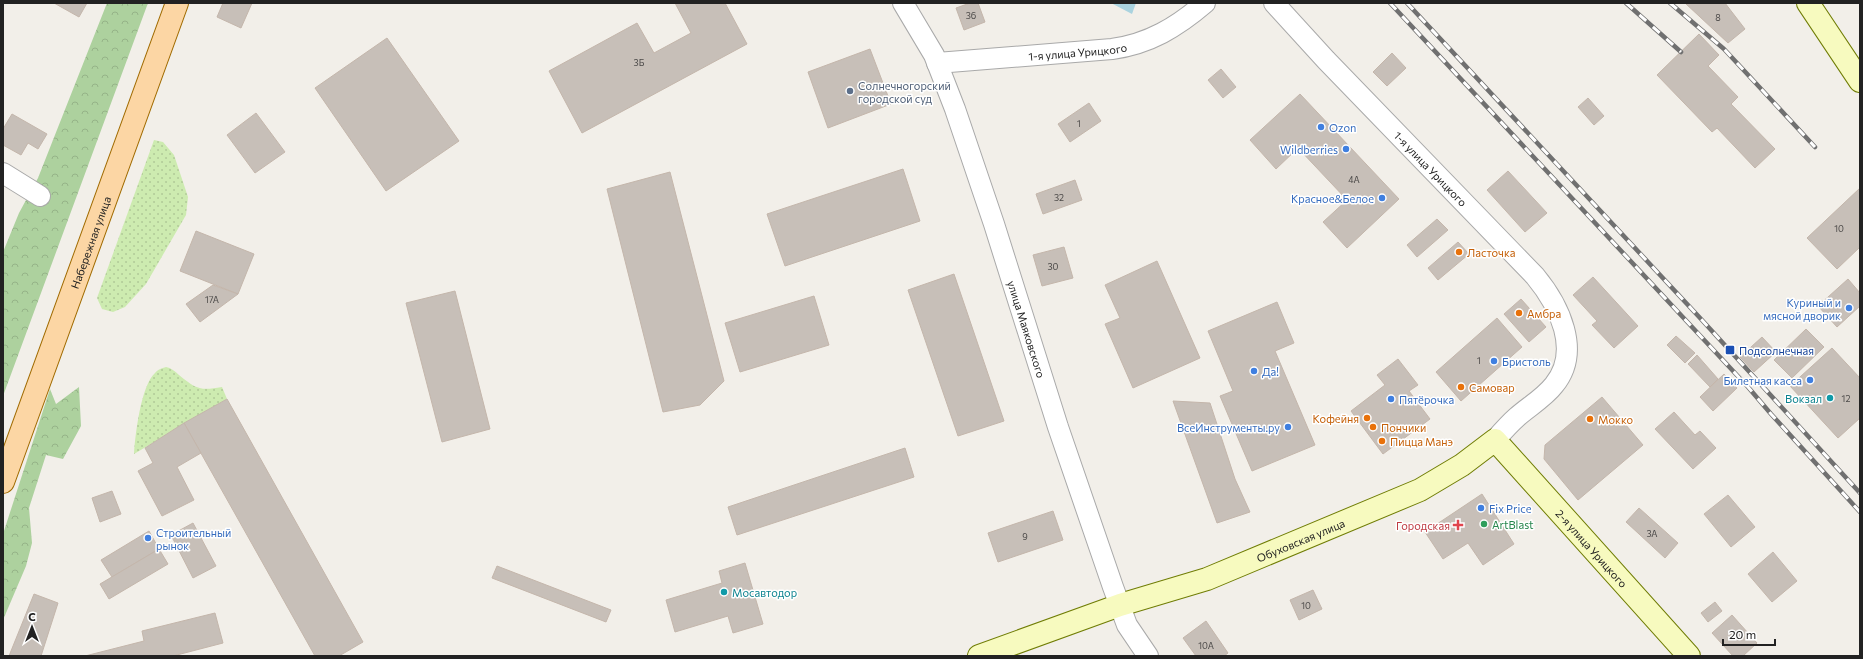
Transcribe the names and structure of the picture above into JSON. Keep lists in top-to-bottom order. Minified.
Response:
{"streets":{"main road":["Набережная улица"],"street":["1-я улица Урицкого","улица Маяковского","Обуховская улица","2-я улица Урицкого"]},"crossings":[["1-я улица Урицкого","улица Маяковского"],["1-я улица Урицкого","Обуховская улица"],["улица Маяковского","Обуховская улица"],["Обуховская улица","2-я улица Урицкого"]],"places":{"other":["Солнечногорский городской суд","Ozon","Wildberries","Красное&Белое","Ласточка","Куриный и мясной дворик","Амбра","Бристоль","Да!","Билетная касса","Самовар","Вокзал","Пятёрочка","Кофейня","Мокко","ВсеИнструменты.ру","Пончики","Пицца Манэ","Fix Price","ArtBlast","Строительный рынок","Мосавтодор"],"transit":["Подсолнечная"],"health":["Городская"]},"house_numbers":["36","8","3Б","1","4А","32","10","30","17А","1","12","3А","9","10","10А"],"scale_bar":"20 m","north":"top"}
